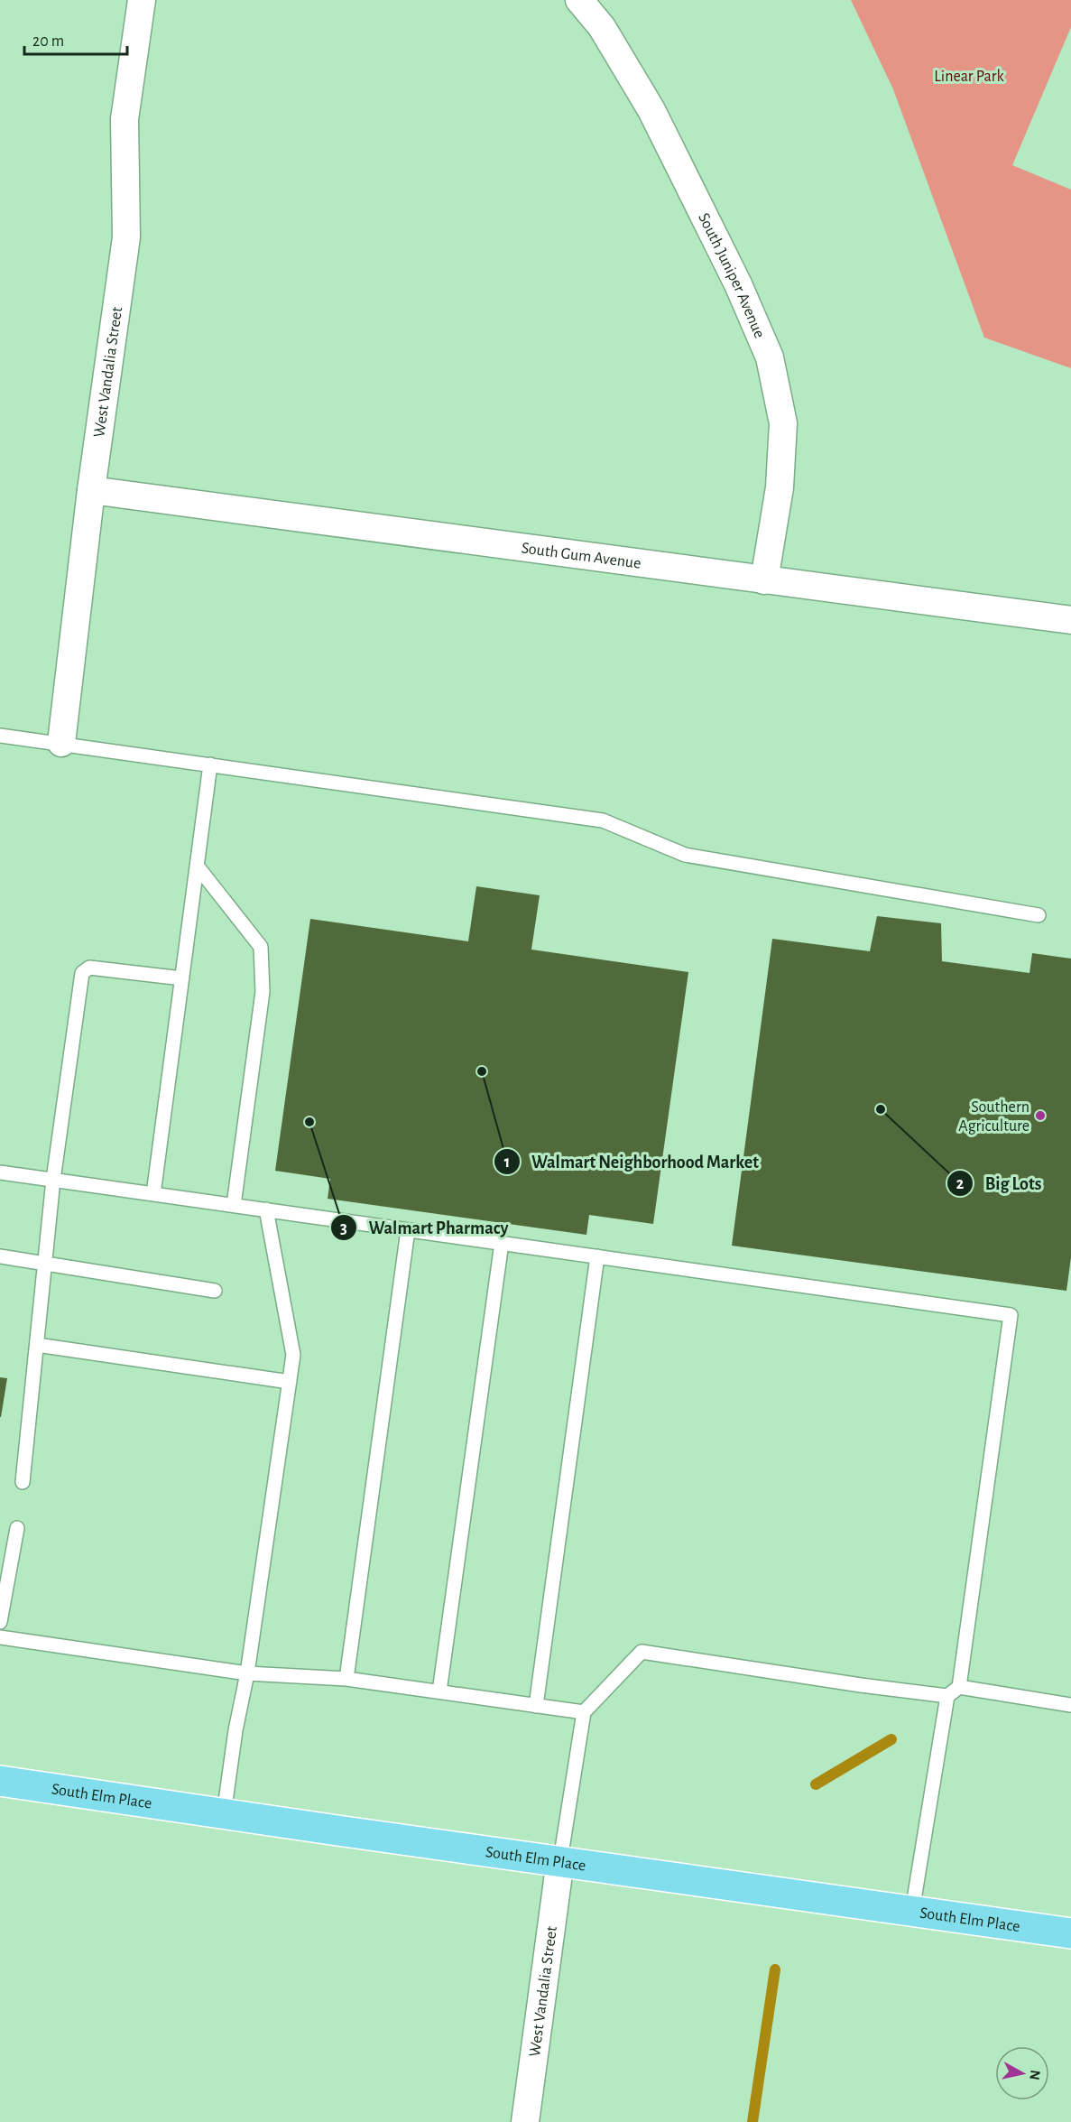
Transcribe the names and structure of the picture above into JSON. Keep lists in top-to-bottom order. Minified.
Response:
{"streets":{"main road":["South Elm Place"],"street":["South Juniper Avenue","West Vandalia Street","South Gum Avenue"]},"crossings":[["South Juniper Avenue","South Gum Avenue"],["West Vandalia Street","South Gum Avenue"],["West Vandalia Street","South Elm Place"]],"parks":["Linear Park"],"places":["Walmart Neighborhood Market","Big Lots","Southern Agriculture","Walmart Pharmacy"],"scale_bar":"20 m","north":"right"}
